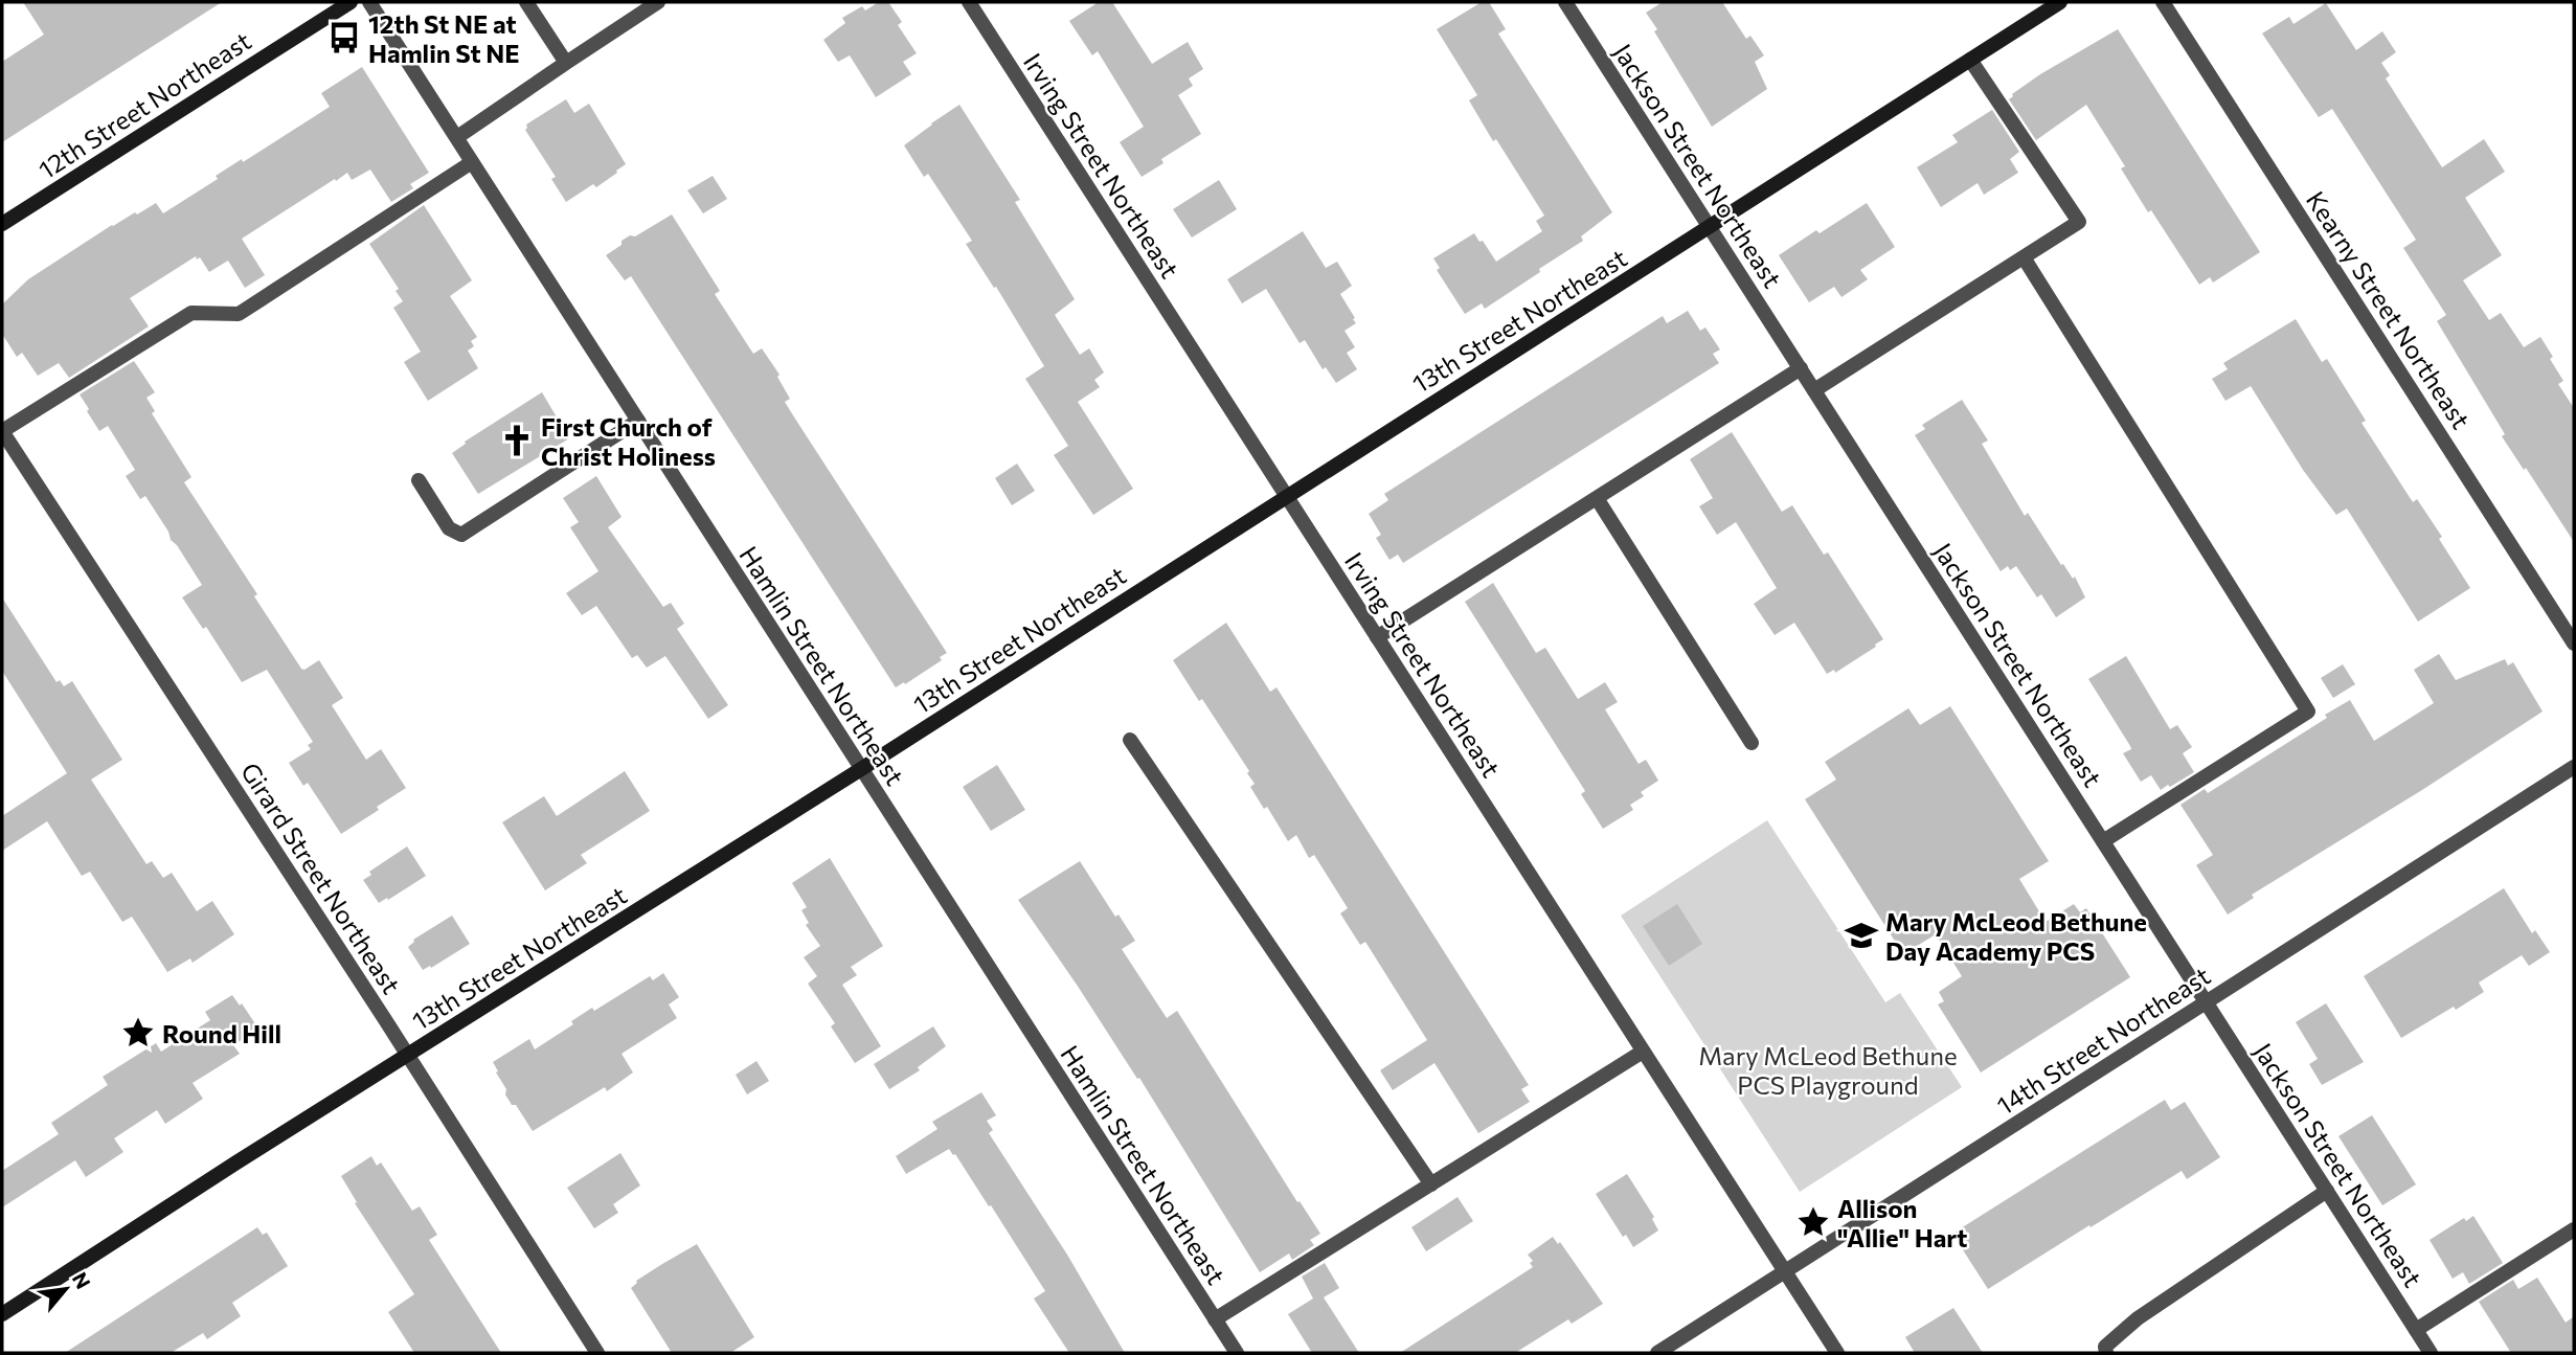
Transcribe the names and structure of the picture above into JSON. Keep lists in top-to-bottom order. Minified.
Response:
{"streets":{"street":["12th Street Northeast","Irving Street Northeast","Jackson Street Northeast","Kearny Street Northeast","13th Street Northeast","Hamlin Street Northeast","Girard Street Northeast","14th Street Northeast"]},"crossings":[["Irving Street Northeast","13th Street Northeast"],["Irving Street Northeast","14th Street Northeast"],["Jackson Street Northeast","13th Street Northeast"],["Jackson Street Northeast","14th Street Northeast"],["13th Street Northeast","Hamlin Street Northeast"],["13th Street Northeast","Girard Street Northeast"]],"parks":["Mary McLeod Bethune PCS Playground"],"places":{"bus stop":["12th St NE at Hamlin St NE"],"church":["First Church of Christ Holiness"],"school or university":["Mary McLeod Bethune Day Academy PCS"],"place":["Round Hill","Allison \"Allie\" Hart"]},"north":"top right"}
